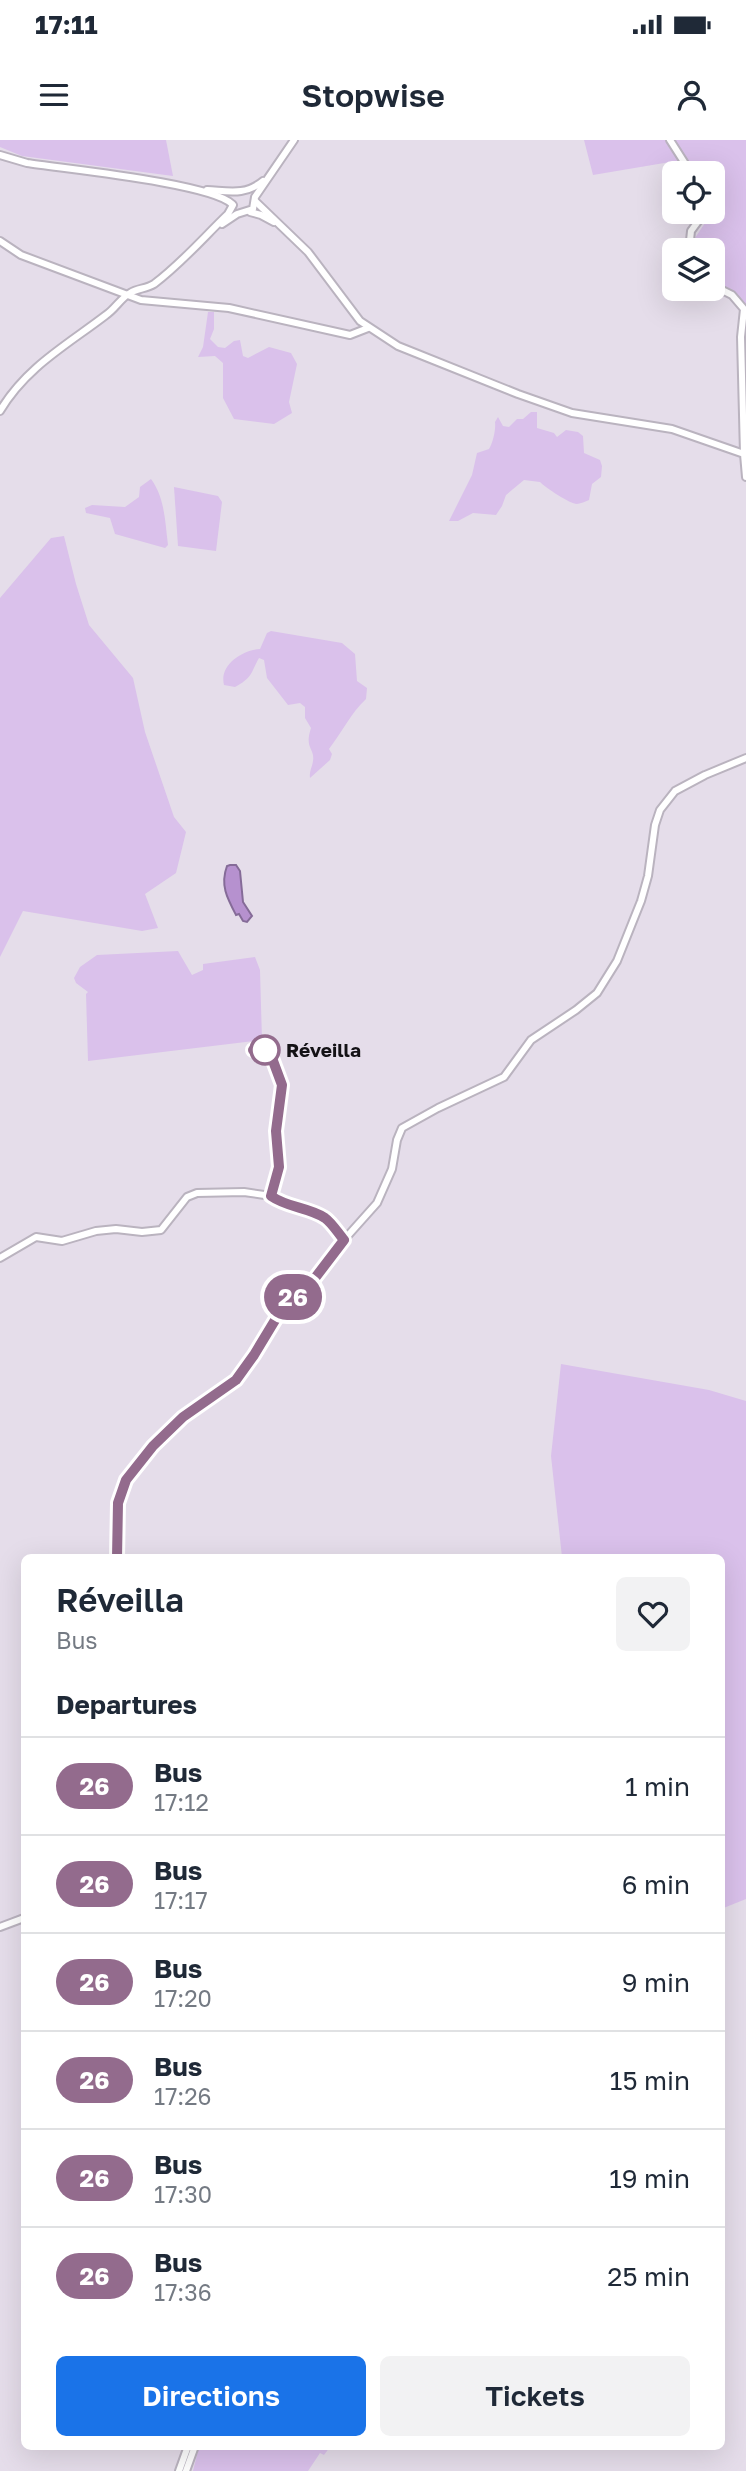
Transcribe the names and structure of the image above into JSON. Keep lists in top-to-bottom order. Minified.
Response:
{"places":["Réveilla"],"lines":["bus line 26"],"page":{"status":"17:11","header":"Stopwise","on_map":"26","heading":[["Réveilla","Bus"],"Departures"],"list":[{"mark":"26","name":"Bus","note":"17:12","value":"1 min"},{"mark":"26","name":"Bus","note":"17:17","value":"6 min"},{"mark":"26","name":"Bus","note":"17:20","value":"9 min"},{"mark":"26","name":"Bus","note":"17:26","value":"15 min"},{"mark":"26","name":"Bus","note":"17:30","value":"19 min"},{"mark":"26","name":"Bus","note":"17:36","value":"25 min"}],"buttons":["Directions","Tickets"]}}
